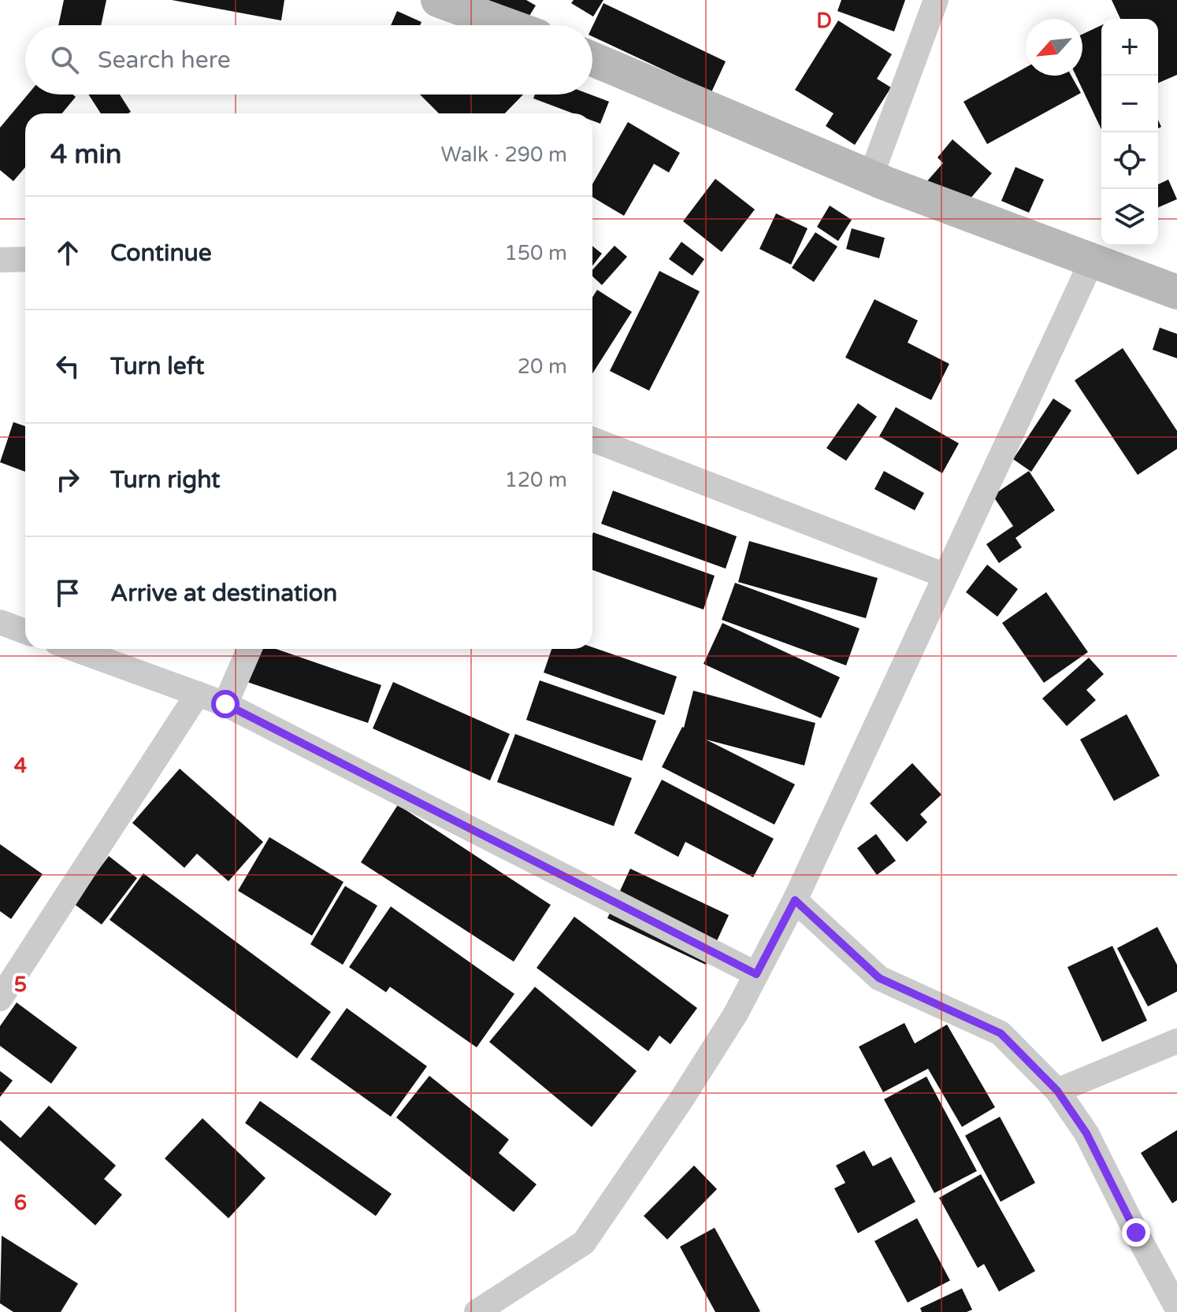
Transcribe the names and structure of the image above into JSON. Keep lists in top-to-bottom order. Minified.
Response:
{"north":"bottom left","page":{"map_buttons":["+","−"],"search":"Search here","heading":["4 min","Walk · 290 m"],"list":[["Continue","150 m"],["Turn left","20 m"],["Turn right","120 m"],"Arrive at destination"]},"grid":{"columns":["D"],"rows":["4","5","6"]}}
